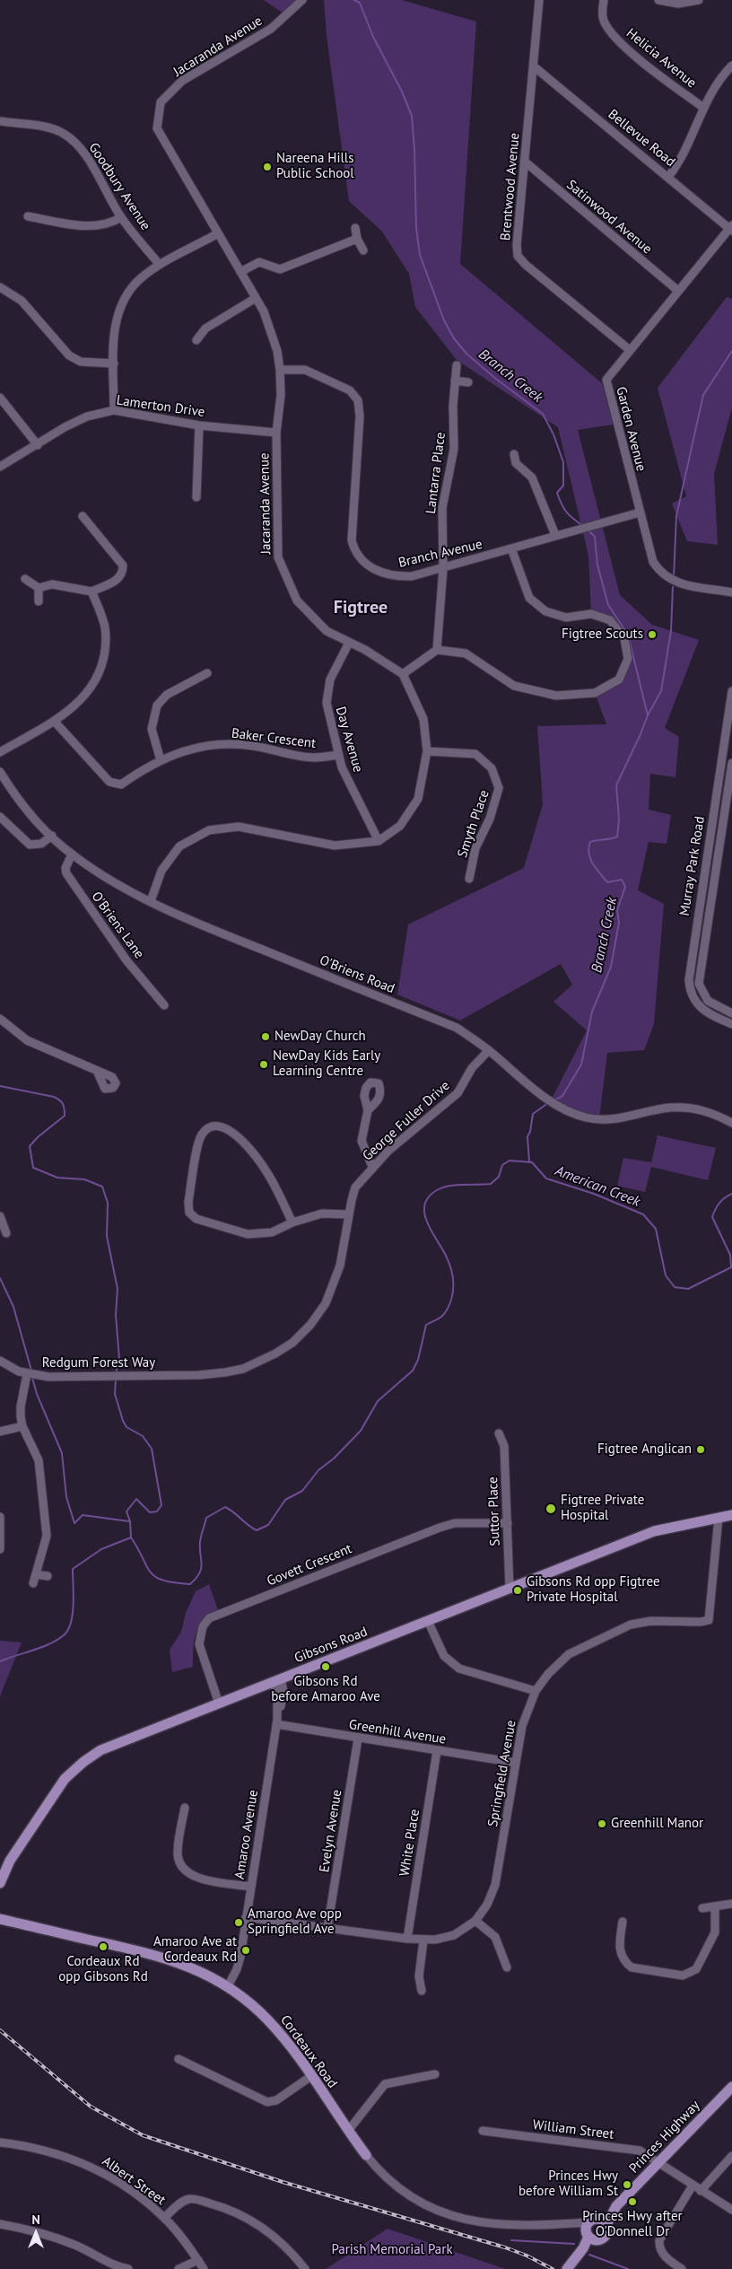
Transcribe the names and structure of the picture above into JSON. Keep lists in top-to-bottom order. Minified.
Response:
{"streets":{"main road":["Gibsons Road","Cordeaux Road","Princes Highway"],"street":["Jacaranda Avenue","Helicia Avenue","Bellevue Road","Goodbury Avenue","Brentwood Avenue","Satinwood Avenue","Lamerton Drive","Garden Avenue","Lantarra Place","Branch Avenue","Baker Crescent","Day Avenue","Smyth Place","Murray Park Road","O'Briens Lane","O'Briens Road","George Fuller Drive","Redgum Forest Way","Suttor Place","Govett Crescent","Greenhill Avenue","Springfield Avenue","Evelyn Avenue","Amaroo Avenue","White Place","William Street","Albert Street"]},"crossings":[["Jacaranda Avenue","Lamerton Drive"],["Jacaranda Avenue","Branch Avenue"],["Jacaranda Avenue","Day Avenue"],["Bellevue Road","Brentwood Avenue"],["Bellevue Road","Garden Avenue"],["Brentwood Avenue","Satinwood Avenue"],["Brentwood Avenue","Garden Avenue"],["Satinwood Avenue","Garden Avenue"],["Garden Avenue","Branch Avenue"],["Lantarra Place","Branch Avenue"],["Baker Crescent","Day Avenue"],["O'Briens Lane","O'Briens Road"],["O'Briens Road","George Fuller Drive"],["George Fuller Drive","Redgum Forest Way"],["Suttor Place","Govett Crescent"],["Suttor Place","Gibsons Road"],["Govett Crescent","Gibsons Road"],["Gibsons Road","Springfield Avenue"],["Gibsons Road","Amaroo Avenue"],["Greenhill Avenue","Springfield Avenue"],["Greenhill Avenue","Evelyn Avenue"],["Greenhill Avenue","Amaroo Avenue"],["Greenhill Avenue","White Place"],["Springfield Avenue","Evelyn Avenue"],["Springfield Avenue","Amaroo Avenue"],["Springfield Avenue","White Place"],["Amaroo Avenue","Cordeaux Road"],["Cordeaux Road","Princes Highway"],["William Street","Princes Highway"]],"districts":["Figtree"],"water":["Branch Creek","American Creek"],"parks":["Parish Memorial Park"],"places":["Nareena Hills Public School","Figtree Scouts","NewDay Church","NewDay Kids Early Learning Centre","Figtree Anglican","Figtree Private Hospital","Gibsons Rd opp Figtree Private Hospital","Gibsons Rd before Amaroo Ave","Greenhill Manor","Amaroo Ave opp Springfield Ave","Cordeaux Rd opp Gibsons Rd","Amaroo Ave at Cordeaux Rd","Princes Hwy before William St","Princes Hwy after O'Donnell Dr"],"north":"top"}
